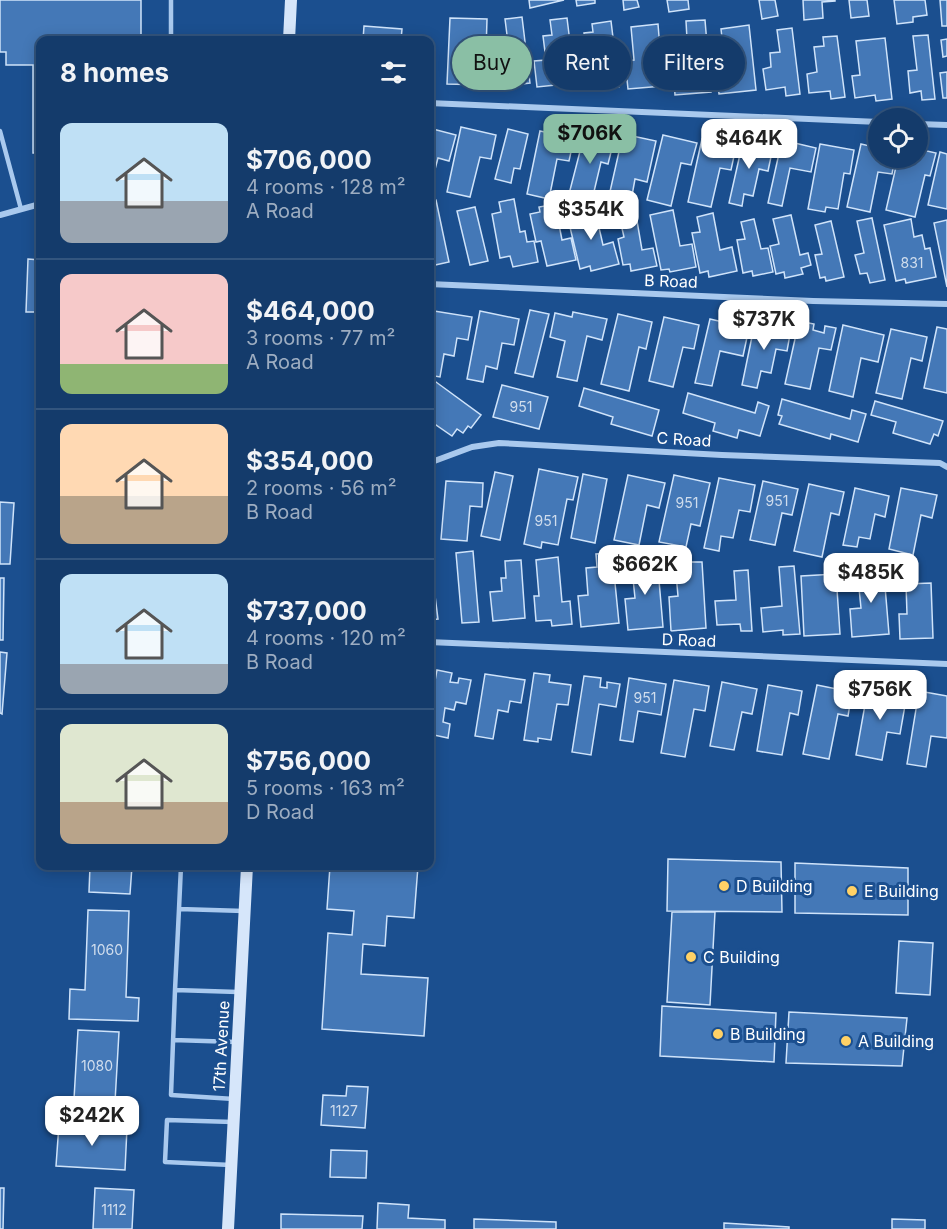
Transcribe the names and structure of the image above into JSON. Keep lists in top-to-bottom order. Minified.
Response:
{"streets":{"main road":["17th Avenue"],"street":["B Road","C Road","D Road"]},"places":["D Building","E Building","C Building","B Building","A Building"],"house_numbers":["831","951","951","951","951","951","1060","1080","1127","1112"],"page":{"chip":["Buy","Rent","Filters"],"heading":"8 homes","list":[{"name":"$706,000","note":"4 rooms · 128 m² · A Road"},{"name":"$464,000","note":"3 rooms · 77 m² · A Road"},{"name":"$354,000","note":"2 rooms · 56 m² · B Road"},{"name":"$737,000","note":"4 rooms · 120 m² · B Road"},{"name":"$756,000","note":"5 rooms · 163 m² · D Road"}],"price":["$706K","$464K","$354K","$737K","$662K","$485K","$756K","$242K"]}}
